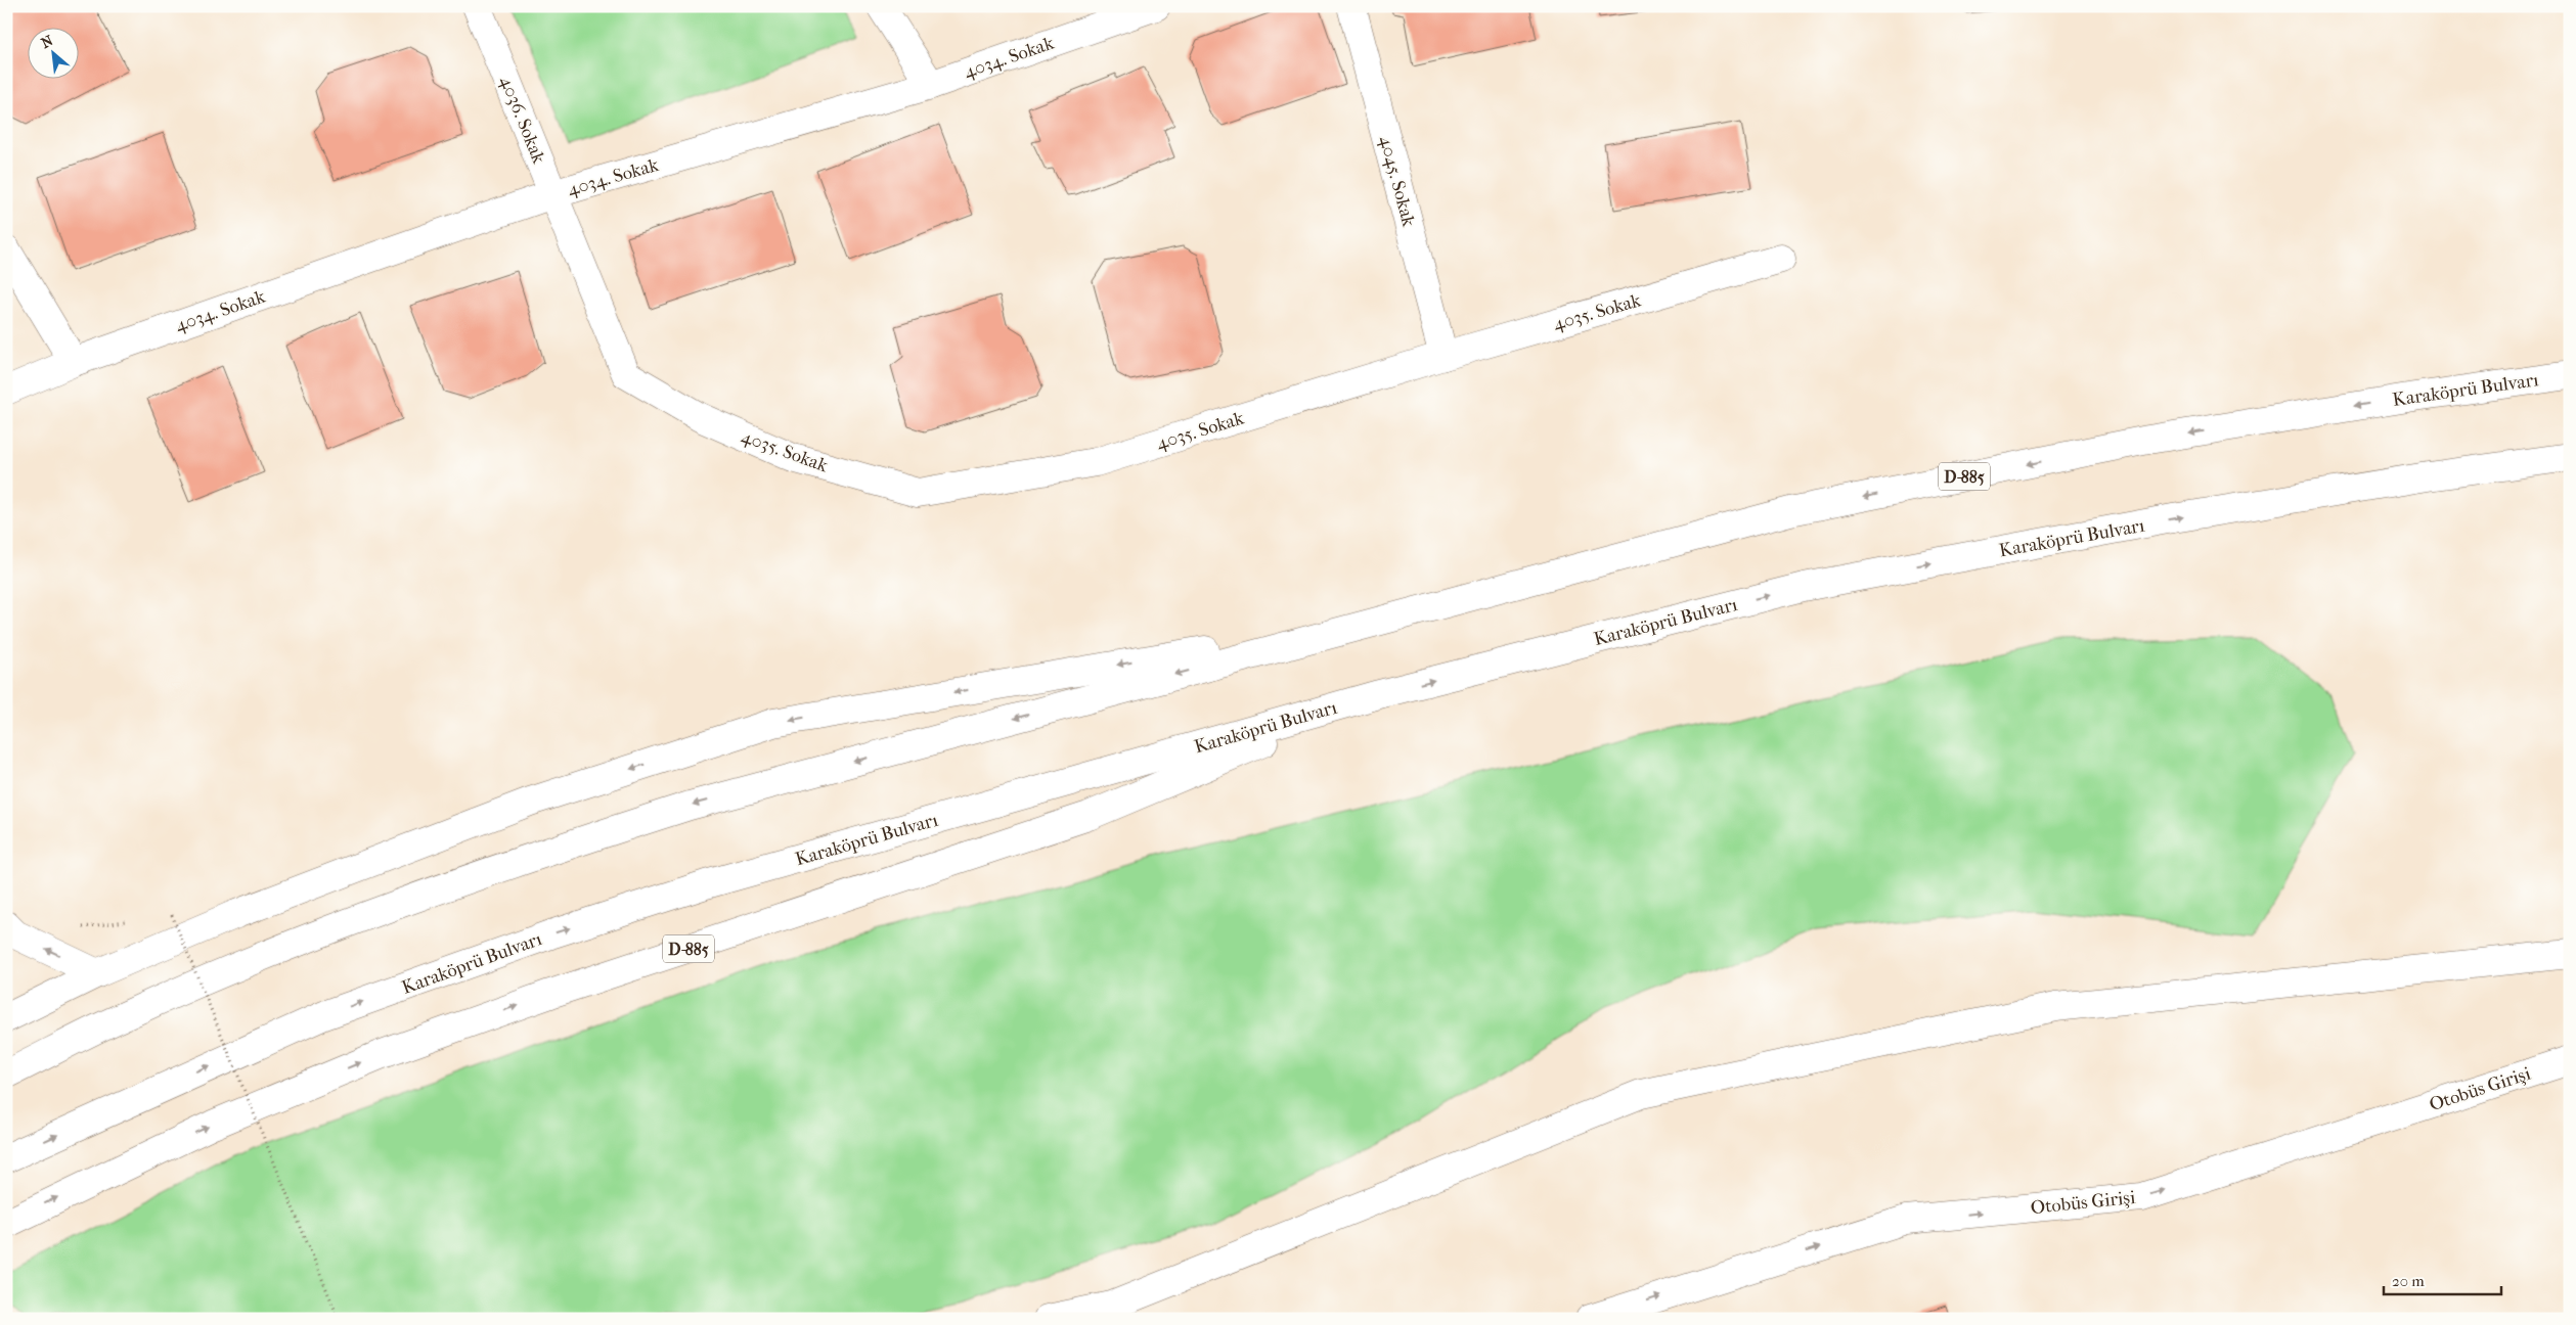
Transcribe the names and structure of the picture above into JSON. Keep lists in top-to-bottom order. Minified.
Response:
{"streets":{"main road":["4034. Sokak","4036. Sokak","4045. Sokak","4035. Sokak","Karaköprü Bulvarı","D-885","Otobüs Girişi"]},"crossings":[["4034. Sokak","4036. Sokak"],["4036. Sokak","4035. Sokak"],["4045. Sokak","4035. Sokak"],["Karaköprü Bulvarı","D-885"]],"scale_bar":"20 m","north":"top left"}
